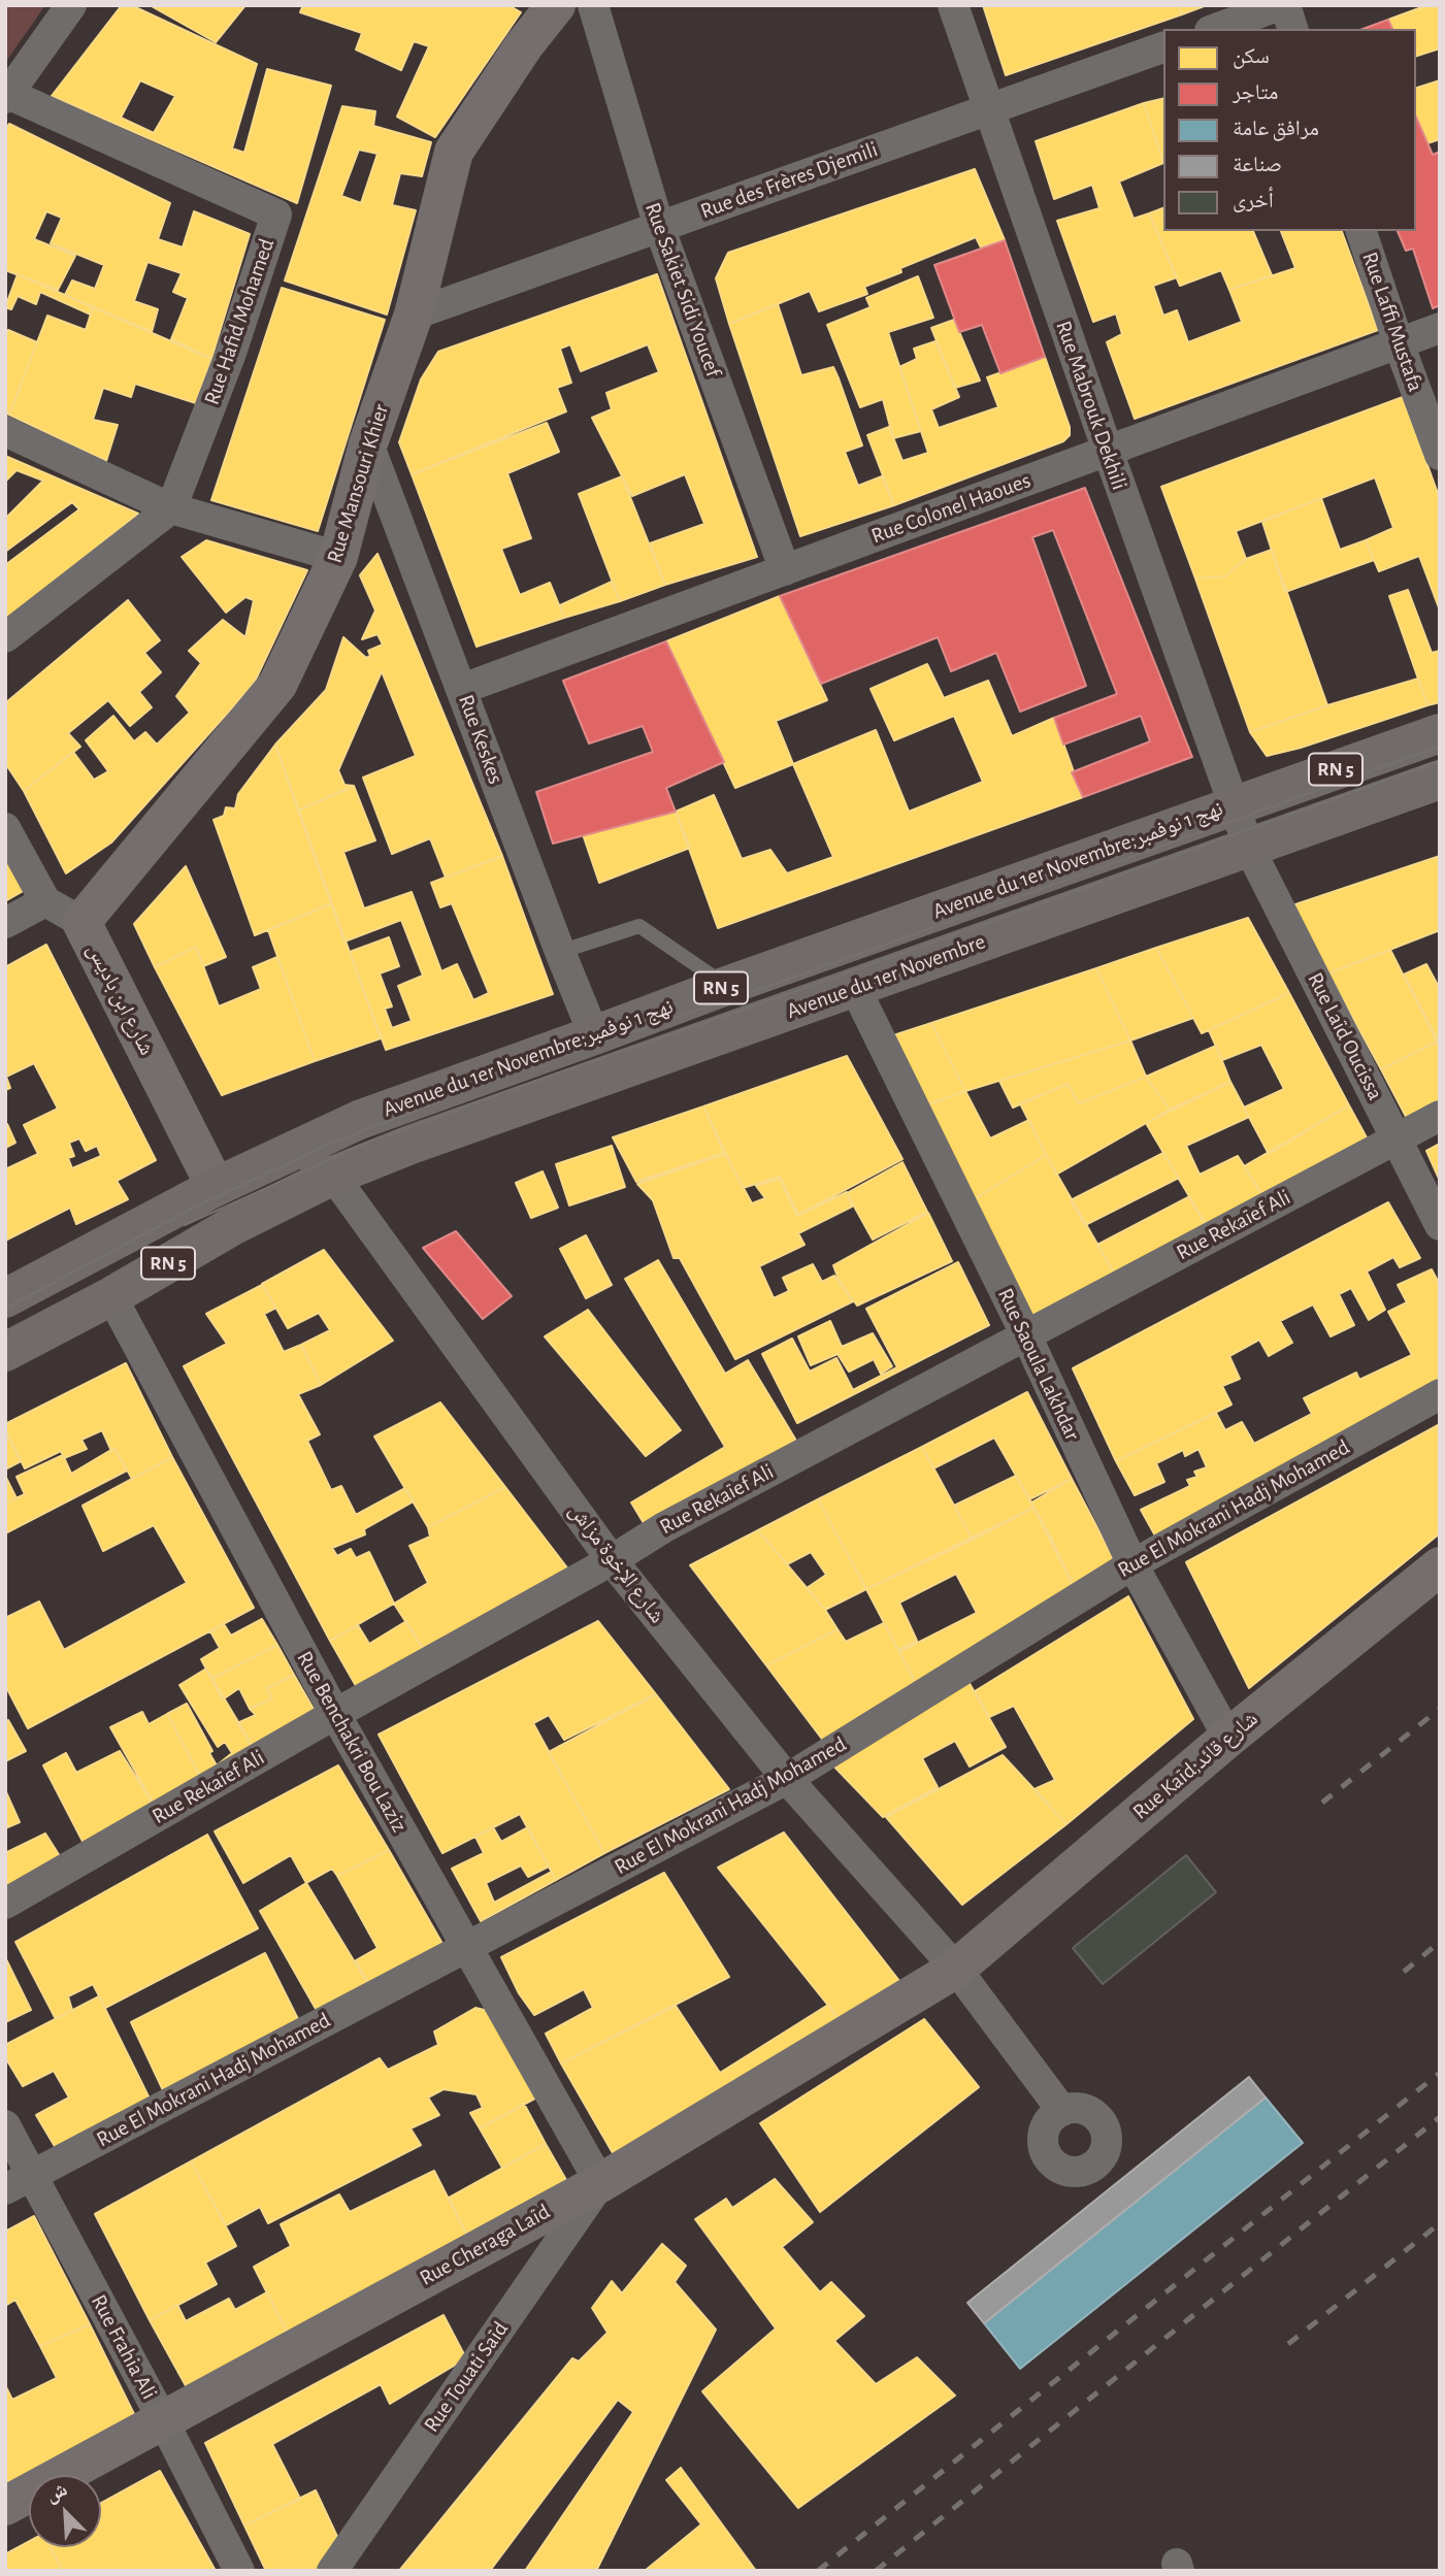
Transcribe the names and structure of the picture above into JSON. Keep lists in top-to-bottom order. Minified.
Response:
{"streets":{"main road":["RN 5","Avenue du 1er Novembre;نهج 1 نوفمبر","Avenue du 1er Novembre"],"street":["Rue des Frères Djemili","Rue Sakiet Sidi Youcef","Rue Hafid Mohamed","Rue Laffi Mustafa","Rue Mabrouk Dekhili","Rue Mansouri Khier","Rue Colonel Haoues","Rue Keskes","شارع ابن باديس","Rue Laïd Oucissa","Rue Rekaïef Ali","Rue Saoula Lakhdar","Rue El Mokrani Hadj Mohamed","شارع الإخوة مزاش","Rue Benchakri Bou Laziz","Rue Kaïd;شارع قائد","Rue Cheraga Laïd","Rue Frahia Ali","Rue Touati Saïd"]},"crossings":[["Rue des Frères Djemili","Rue Sakiet Sidi Youcef"],["Rue des Frères Djemili","Rue Mabrouk Dekhili"],["Rue des Frères Djemili","Rue Mansouri Khier"],["Rue Sakiet Sidi Youcef","Rue Colonel Haoues"],["Rue Laffi Mustafa","Rue Colonel Haoues"],["Rue Mabrouk Dekhili","Rue Colonel Haoues"],["Rue Mabrouk Dekhili","RN 5"],["Rue Mabrouk Dekhili","Avenue du 1er Novembre;نهج 1 نوفمبر"],["Rue Mabrouk Dekhili","Avenue du 1er Novembre"],["Rue Mabrouk Dekhili","Rue Laïd Oucissa"],["Rue Mansouri Khier","Rue Keskes"],["Rue Mansouri Khier","شارع ابن باديس"],["Rue Colonel Haoues","Rue Keskes"],["Rue Keskes","Avenue du 1er Novembre;نهج 1 نوفمبر"],["RN 5","Avenue du 1er Novembre;نهج 1 نوفمبر"],["RN 5","Avenue du 1er Novembre"],["RN 5","شارع الإخوة مزاش"],["RN 5","Rue Benchakri Bou Laziz"],["Avenue du 1er Novembre;نهج 1 نوفمبر","شارع ابن باديس"],["Avenue du 1er Novembre;نهج 1 نوفمبر","شارع الإخوة مزاش"],["Avenue du 1er Novembre","Rue Laïd Oucissa"],["Avenue du 1er Novembre","Rue Saoula Lakhdar"],["Avenue du 1er Novembre","شارع الإخوة مزاش"],["Rue Laïd Oucissa","Rue Rekaïef Ali"],["Rue Rekaïef Ali","Rue Saoula Lakhdar"],["Rue Rekaïef Ali","شارع الإخوة مزاش"],["Rue Rekaïef Ali","Rue Benchakri Bou Laziz"],["Rue Saoula Lakhdar","Rue El Mokrani Hadj Mohamed"],["Rue Saoula Lakhdar","Rue Kaïd;شارع قائد"],["Rue El Mokrani Hadj Mohamed","شارع الإخوة مزاش"],["Rue El Mokrani Hadj Mohamed","Rue Benchakri Bou Laziz"],["Rue El Mokrani Hadj Mohamed","Rue Frahia Ali"],["شارع الإخوة مزاش","Rue Kaïd;شارع قائد"],["شارع الإخوة مزاش","Rue Cheraga Laïd"],["Rue Benchakri Bou Laziz","Rue Cheraga Laïd"],["Rue Benchakri Bou Laziz","Rue Touati Saïd"],["Rue Kaïd;شارع قائد","Rue Cheraga Laïd"],["Rue Cheraga Laïd","Rue Frahia Ali"],["Rue Cheraga Laïd","Rue Touati Saïd"]],"legend":["سكن","متاجر","مرافق عامة","صناعة","أخرى"],"north":"top left"}
